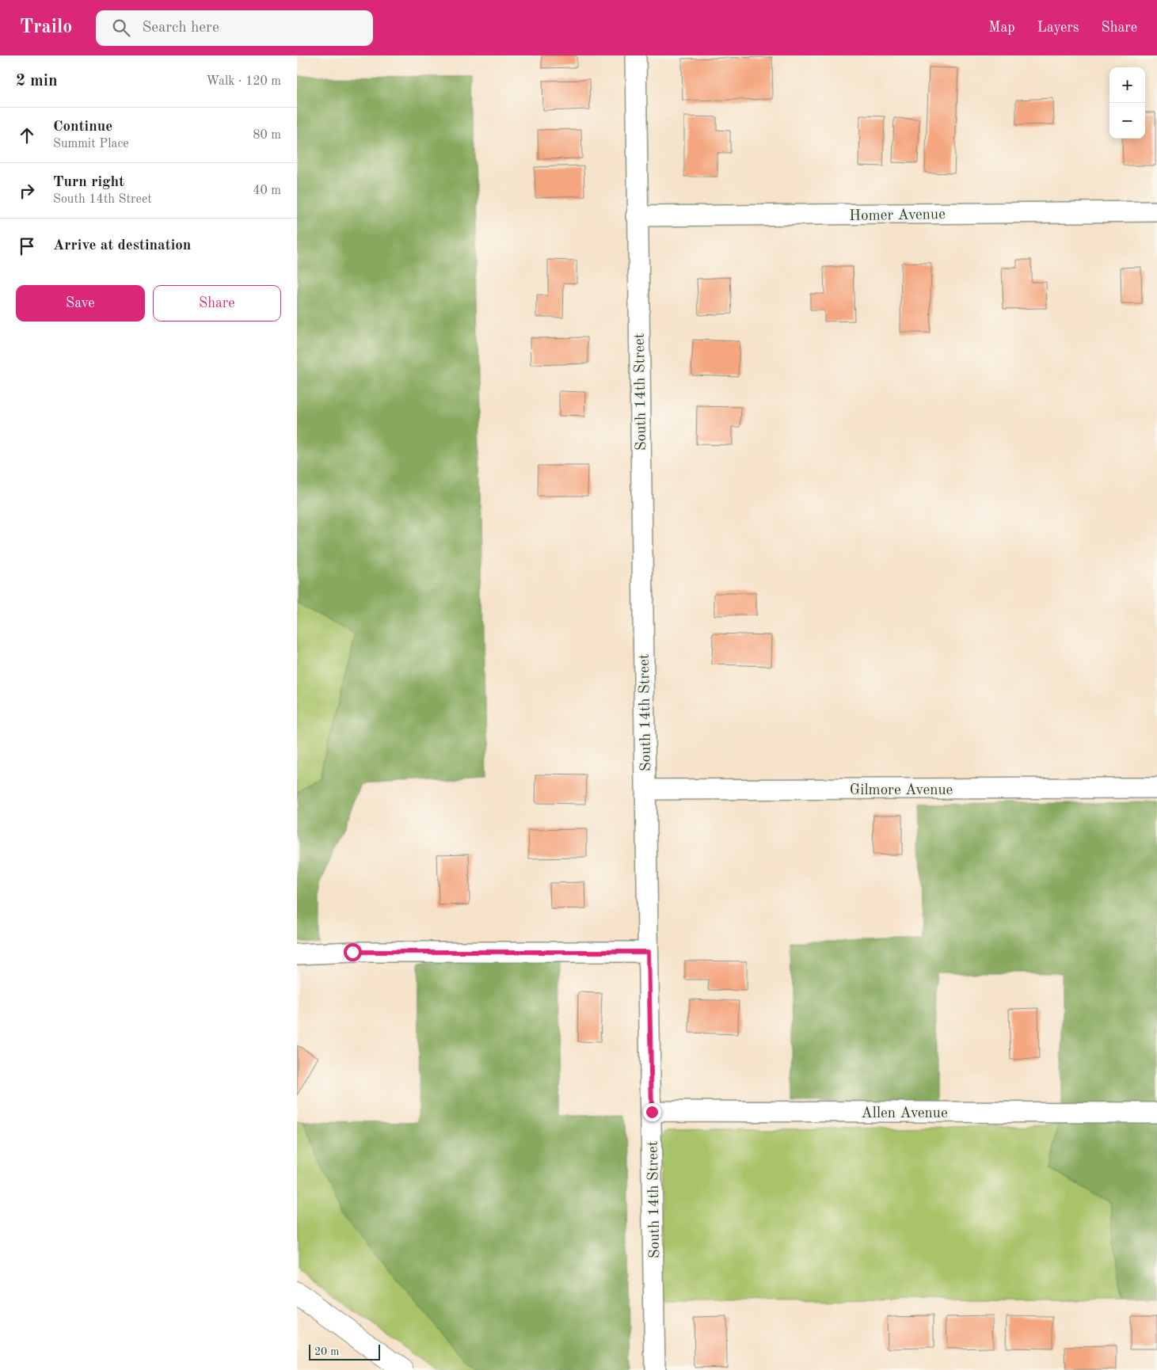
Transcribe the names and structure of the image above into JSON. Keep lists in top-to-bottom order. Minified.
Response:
{"streets":{"street":["Homer Avenue","South 14th Street","Gilmore Avenue","Allen Avenue"]},"crossings":[["Homer Avenue","South 14th Street"],["South 14th Street","Gilmore Avenue"],["South 14th Street","Allen Avenue"]],"scale_bar":"20 m","page":{"header":"Trailo","search":"Search here","nav":["Map","Layers","Share"],"heading":["2 min","Walk · 120 m"],"map_buttons":["+","−"],"list":[["Continue","Summit Place","80 m"],["Turn right","South 14th Street","40 m"],"Arrive at destination"],"buttons":["Save","Share"],"scale":"20 m"}}
